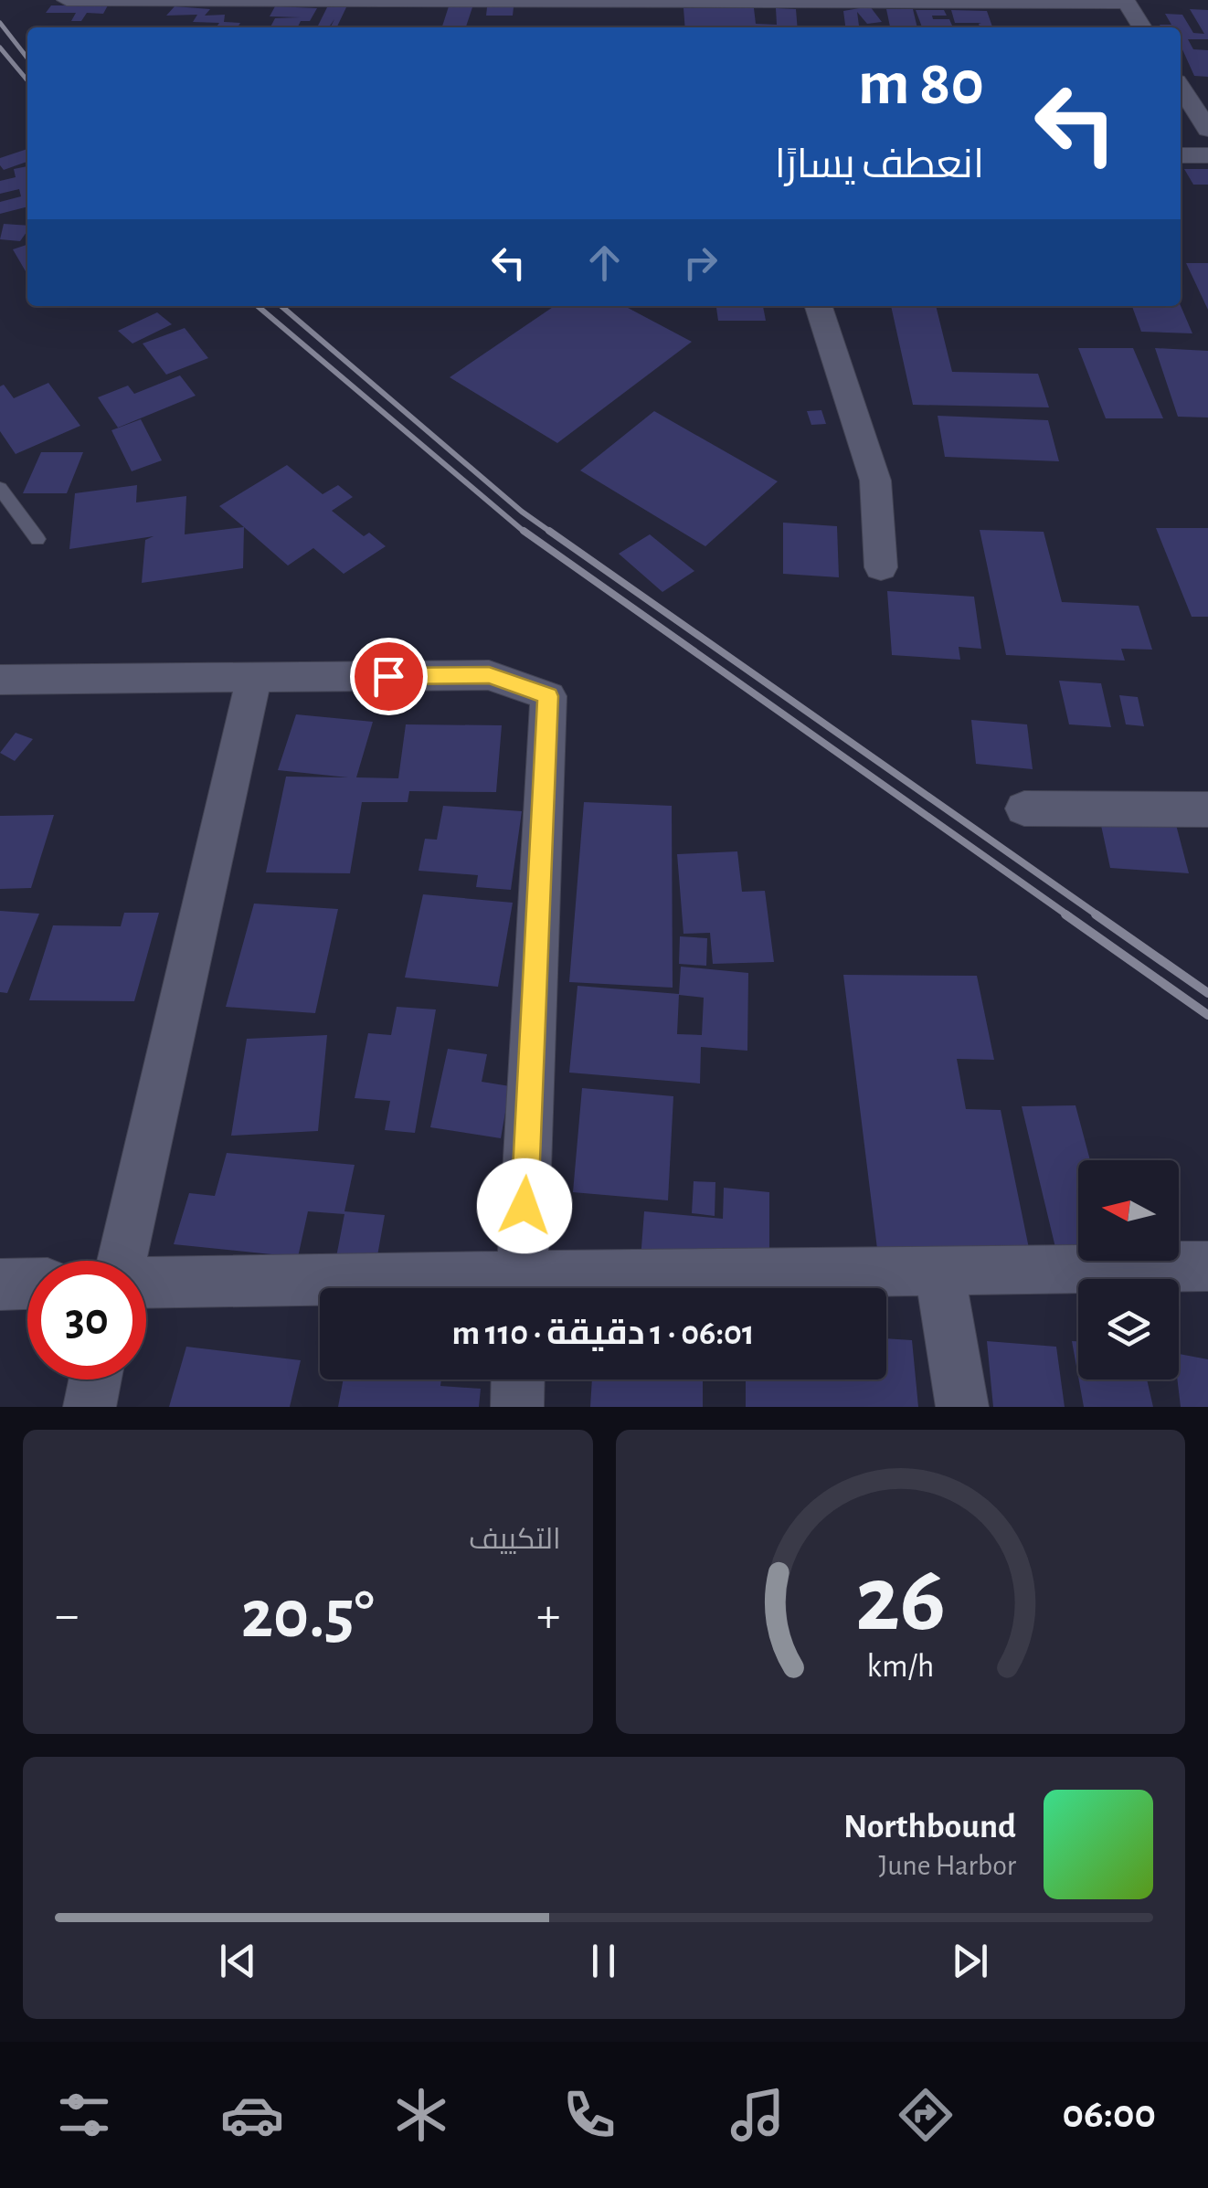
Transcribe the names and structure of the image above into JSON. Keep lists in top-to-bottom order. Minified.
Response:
{"north":"left","page":{"turn":["80 m","انعطف يسارًا"],"limit":"30","trip":"06:01 · 1 دقيقة · 110 m","tile":"التكييف","heat":["−","20.5°","+"],"song":["Northbound","June Harbor"],"tabs":"06:00","gauge":["26","km/h"]}}
